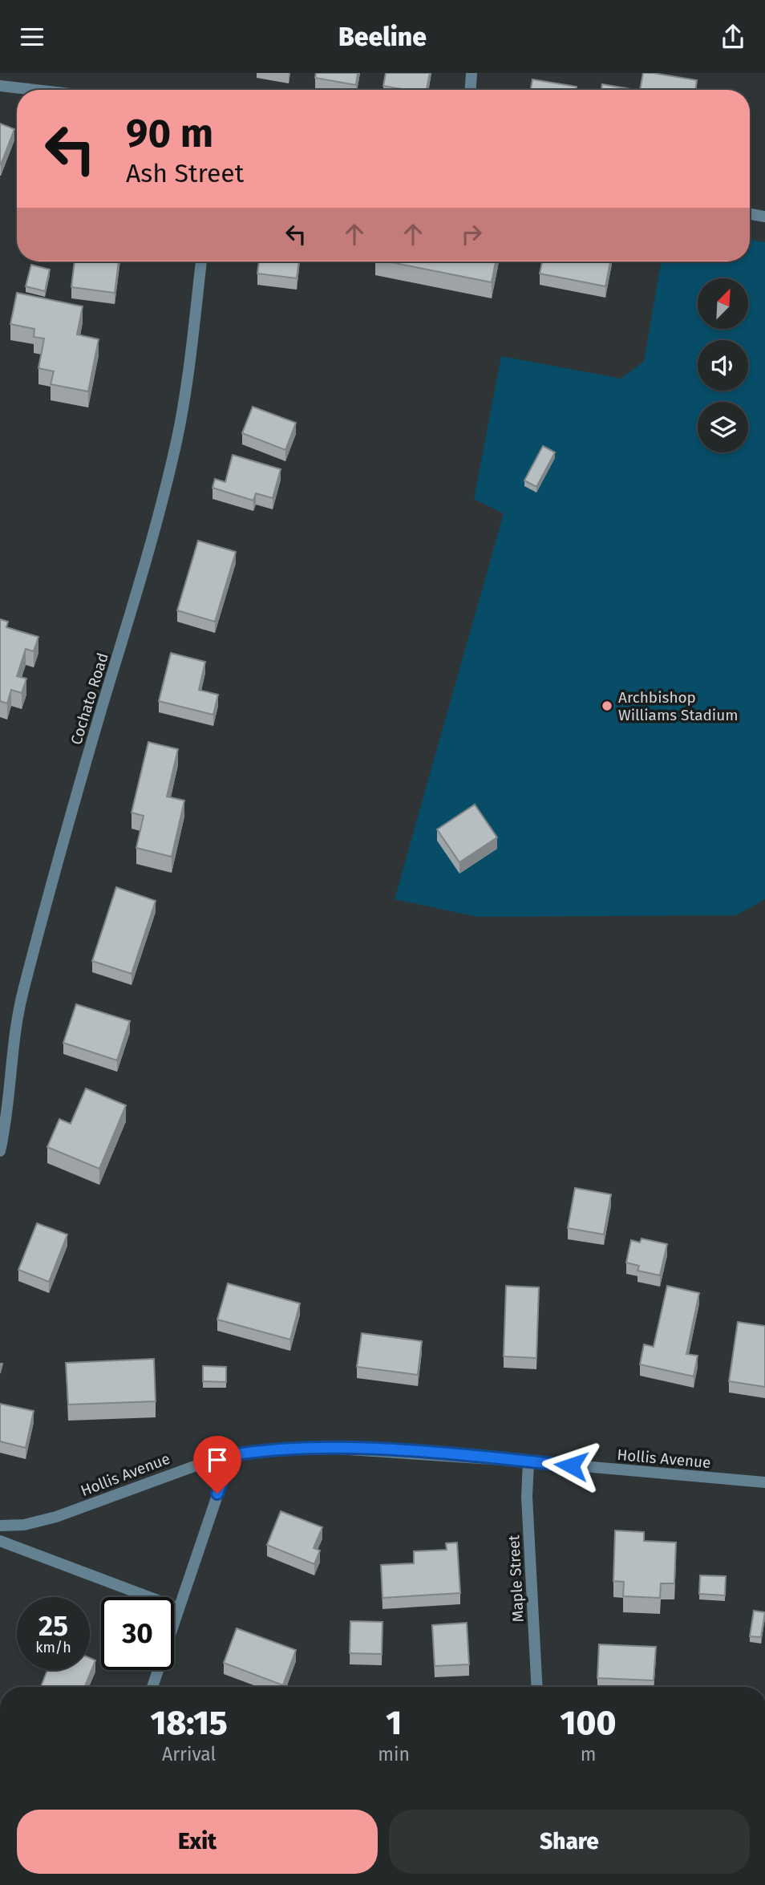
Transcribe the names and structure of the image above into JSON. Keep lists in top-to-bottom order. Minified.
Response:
{"streets":{"street":["Cochato Road","Hollis Avenue","Maple Street"]},"crossings":[["Hollis Avenue","Maple Street"]],"places":["Archbishop Williams Stadium"],"north":"top right","page":{"header":"Beeline","turn":["90 m","Ash Street"],"speed":"25 km/h","limit":"30","eta":["18:15","Arrival","1","min","100","m"],"buttons":["Exit","Share"]}}
